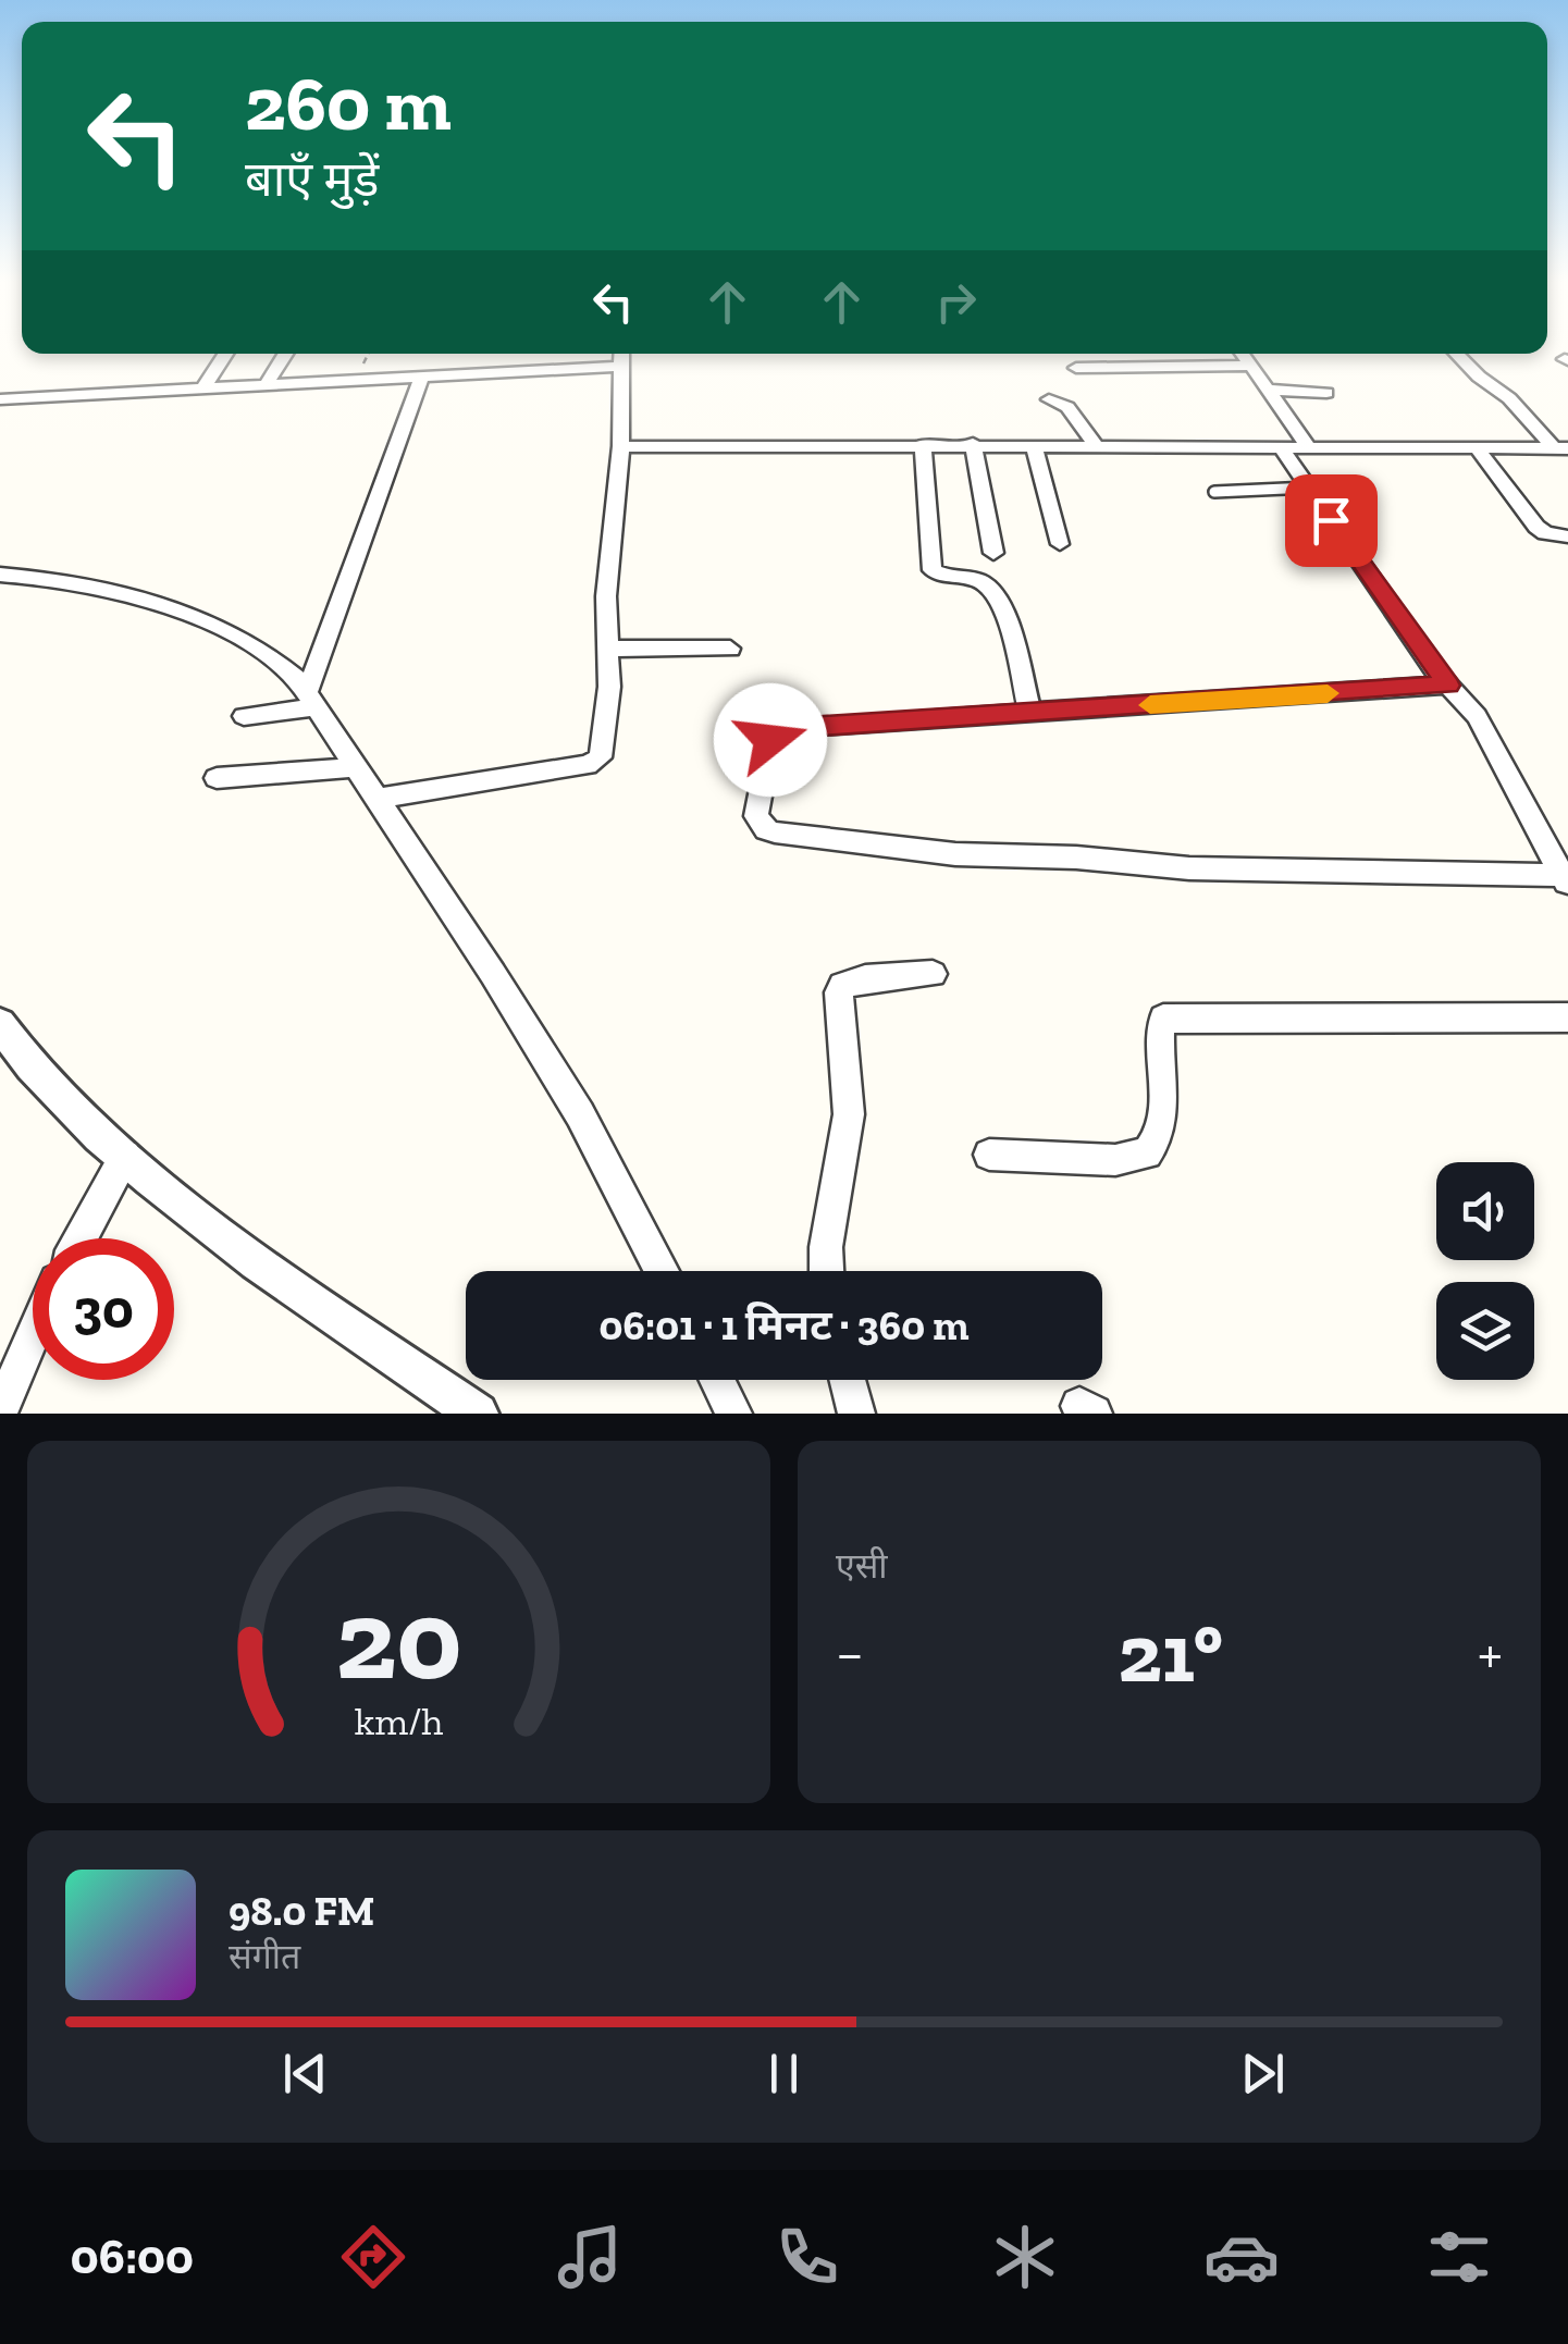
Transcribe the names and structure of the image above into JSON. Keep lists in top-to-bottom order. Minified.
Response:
{"page":{"turn":["260 m","बाएँ मुड़ें"],"limit":"30","trip":"06:01 · 1 मिनट · 360 m","tile":"एसी","heat":["−","21°","+"],"song":["98.0 FM","संगीत"],"tabs":"06:00","gauge":["20","km/h"]}}
